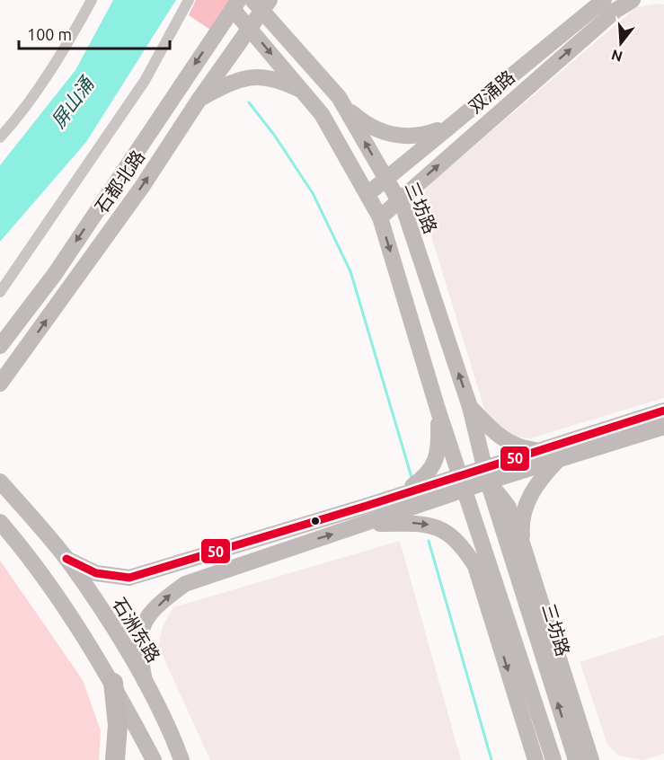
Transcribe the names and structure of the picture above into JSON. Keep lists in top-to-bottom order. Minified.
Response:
{"streets":{"main road":["双涌路","石都北路","三坊路","石洲东路"]},"crossings":[["双涌路","三坊路"],["石都北路","三坊路"]],"water":["屏山涌"],"lines":["transit line 50"],"scale_bar":"100 m","north":"bottom"}
